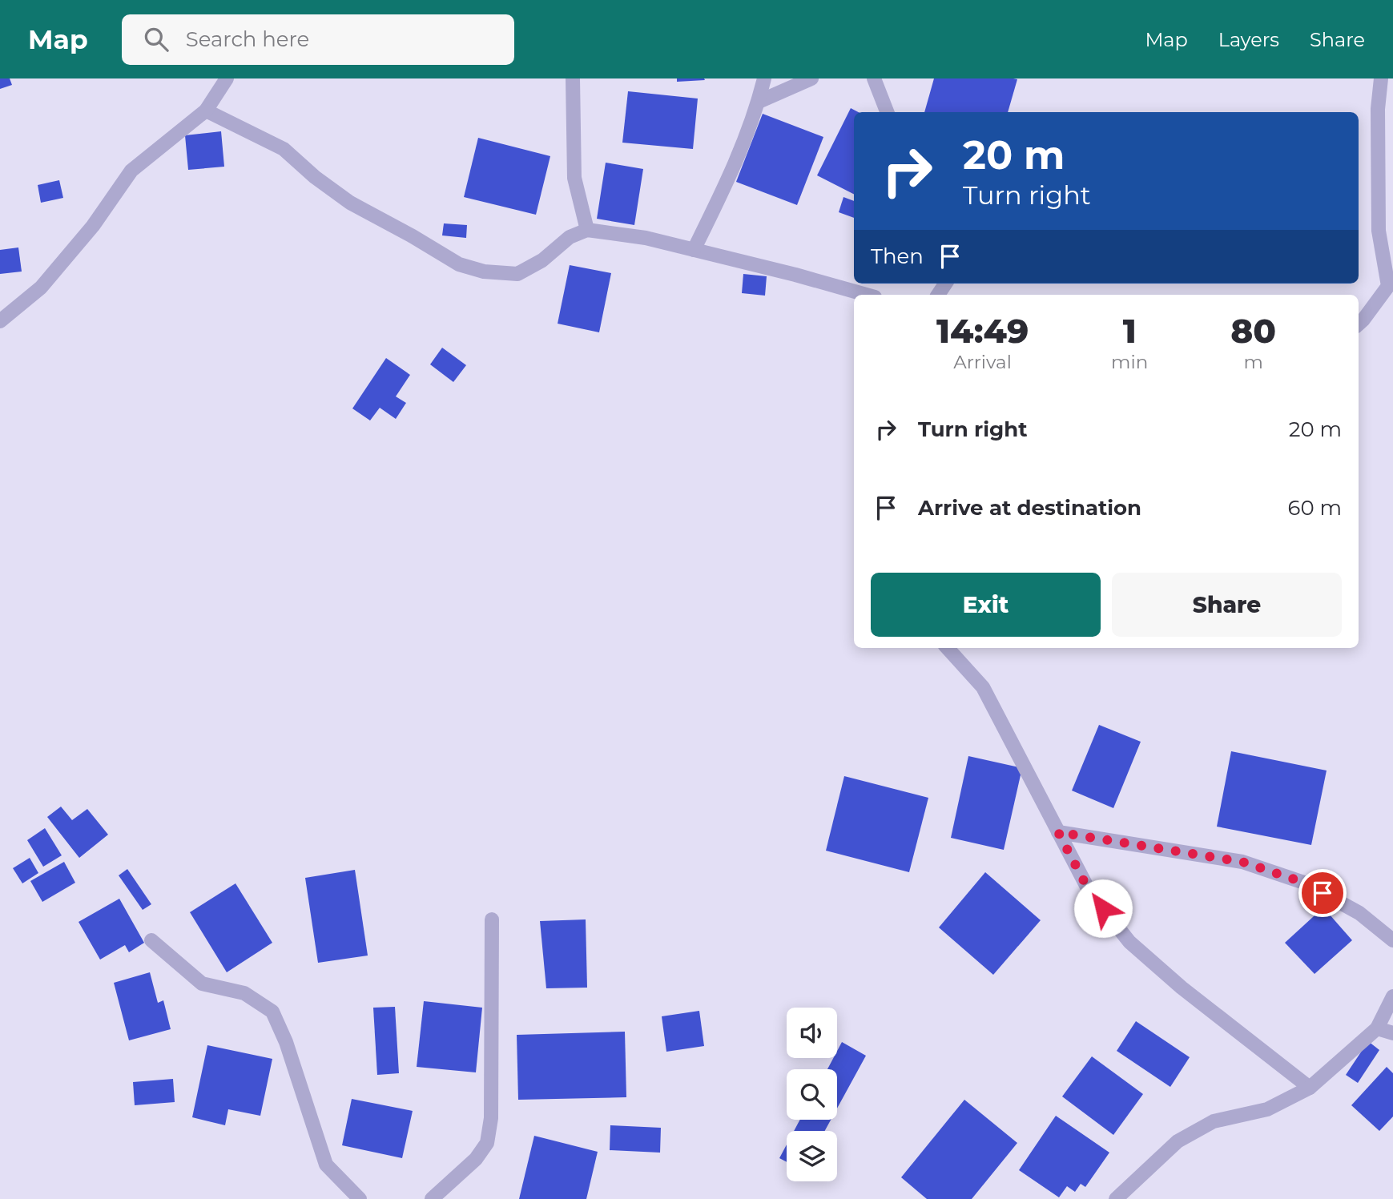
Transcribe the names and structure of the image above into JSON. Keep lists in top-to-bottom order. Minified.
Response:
{"page":{"header":"Map","search":"Search here","nav":["Map","Layers","Share"],"turn":["20 m","Turn right"],"then":"Then","eta":["14:49","Arrival","1","min","80","m"],"list":[{"name":"Turn right","value":"20 m"},{"name":"Arrive at destination","value":"60 m"}],"buttons":["Exit","Share"]}}
